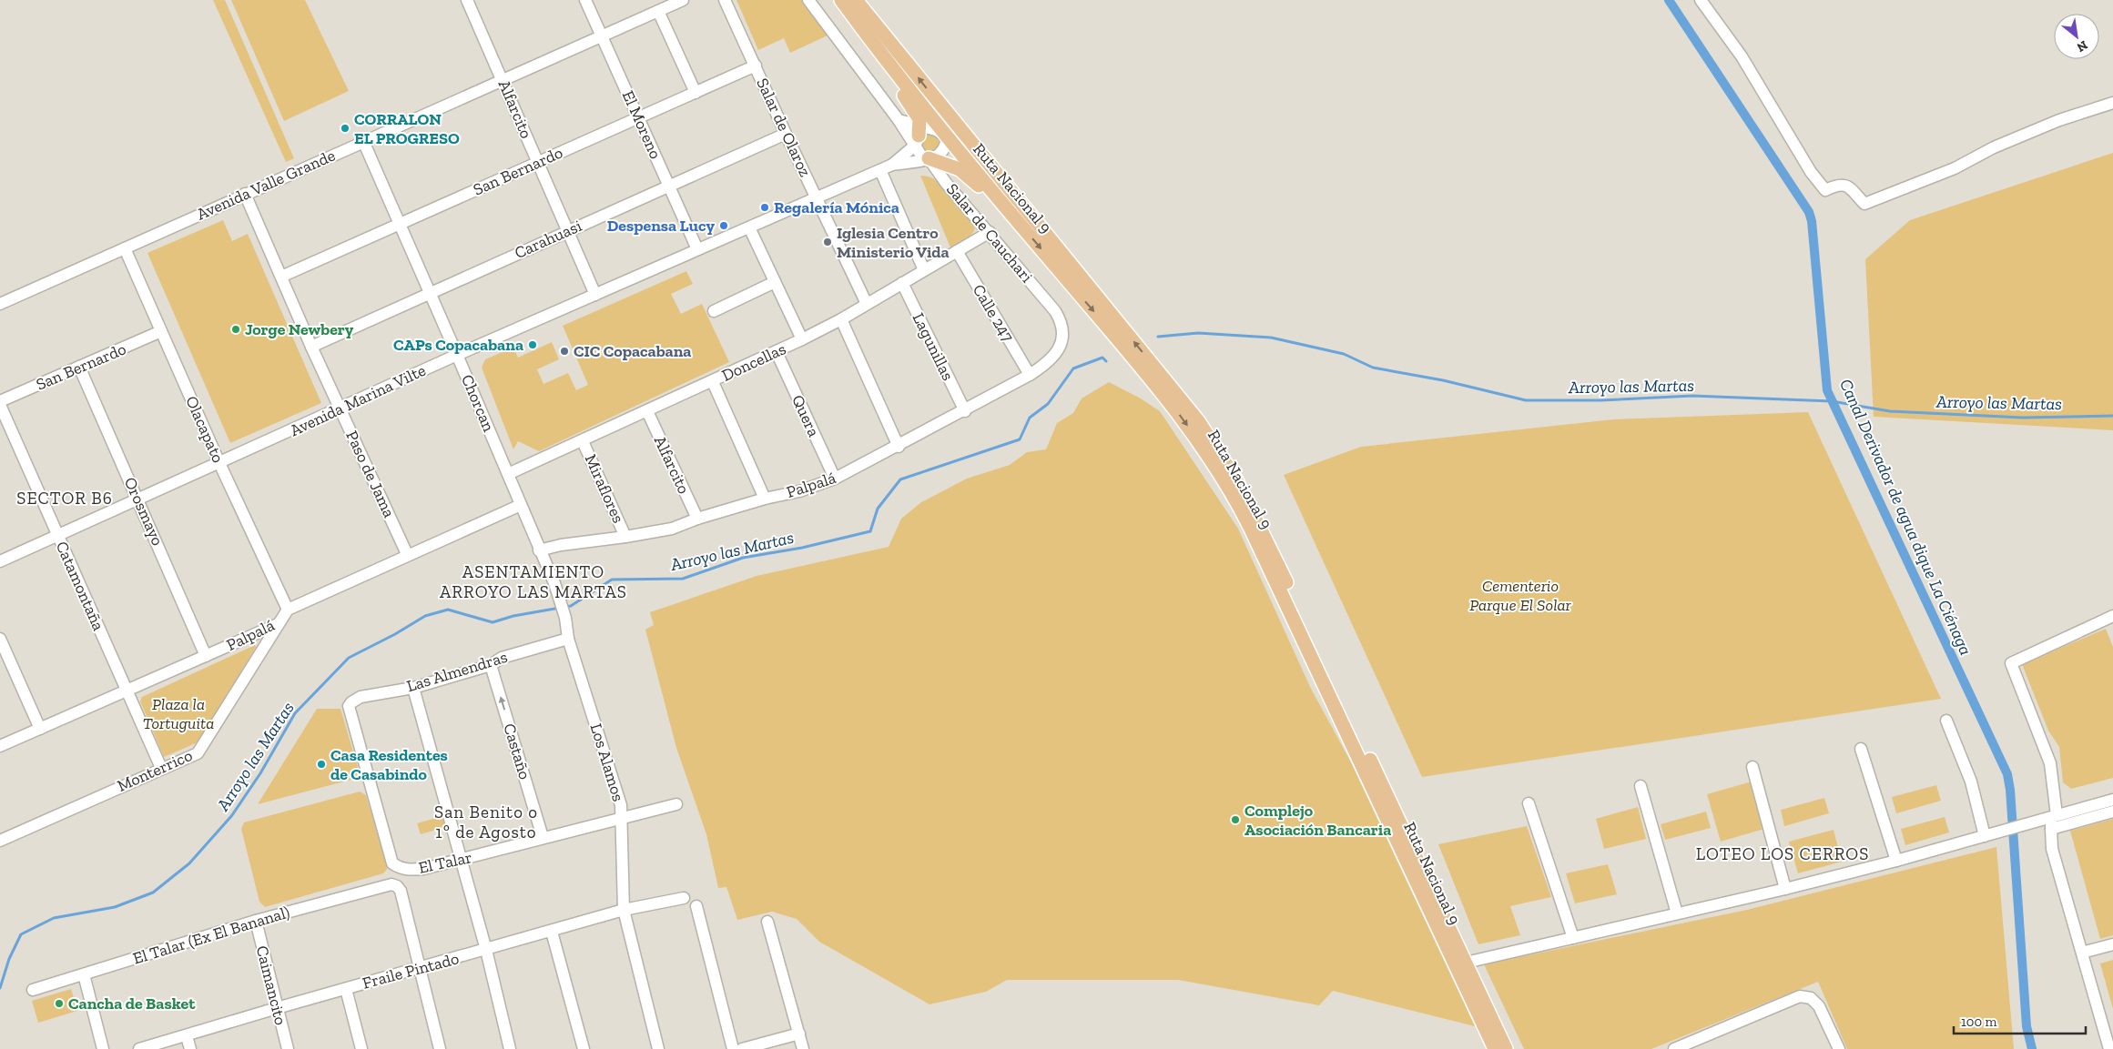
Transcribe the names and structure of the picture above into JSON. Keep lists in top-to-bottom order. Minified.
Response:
{"streets":{"main road":["Ruta Nacional 9"],"street":["Alfarcito","El Moreno","Salar de Olaroz","San Bernardo","Avenida Valle Grande","Salar de Cauchari","Carahuasi","Calle 247","Lagunillas","Doncellas","Avenida Marina Vilte","Chorcan","Quera","Olacapato","Paso de Jama","Palpalá","Miraflores","Orosmayo","Catamontaña","Las Almendras","Castaño","Los Alamos","Monterrico","El Talar","El Talar (Ex El Bananal)","Fraile Pintado","Caimancito"]},"crossings":[["Alfarcito","San Bernardo"],["Alfarcito","Avenida Valle Grande"],["Alfarcito","Carahuasi"],["Alfarcito","Doncellas"],["Alfarcito","Avenida Marina Vilte"],["Alfarcito","Palpalá"],["El Moreno","San Bernardo"],["El Moreno","Avenida Valle Grande"],["El Moreno","Carahuasi"],["El Moreno","Avenida Marina Vilte"],["Salar de Olaroz","San Bernardo"],["Salar de Olaroz","Carahuasi"],["Salar de Olaroz","Doncellas"],["Salar de Olaroz","Avenida Marina Vilte"],["San Bernardo","Chorcan"],["San Bernardo","Olacapato"],["San Bernardo","Paso de Jama"],["San Bernardo","Orosmayo"],["Avenida Valle Grande","Chorcan"],["Avenida Valle Grande","Olacapato"],["Avenida Valle Grande","Paso de Jama"],["Ruta Nacional 9","Salar de Cauchari"],["Ruta Nacional 9","Avenida Marina Vilte"],["Salar de Cauchari","Doncellas"],["Salar de Cauchari","Avenida Marina Vilte"],["Salar de Cauchari","Palpalá"],["Carahuasi","Chorcan"],["Carahuasi","Paso de Jama"],["Calle 247","Doncellas"],["Calle 247","Palpalá"],["Lagunillas","Doncellas"],["Lagunillas","Palpalá"],["Doncellas","Chorcan"],["Doncellas","Quera"],["Doncellas","Miraflores"],["Avenida Marina Vilte","Chorcan"],["Avenida Marina Vilte","Olacapato"],["Avenida Marina Vilte","Paso de Jama"],["Avenida Marina Vilte","Orosmayo"],["Avenida Marina Vilte","Catamontaña"],["Chorcan","Palpalá"],["Chorcan","Los Alamos"],["Quera","Palpalá"],["Olacapato","Palpalá"],["Paso de Jama","Palpalá"],["Palpalá","Miraflores"],["Palpalá","Orosmayo"],["Palpalá","Catamontaña"],["Palpalá","Monterrico"],["Catamontaña","Monterrico"],["Las Almendras","Castaño"],["Las Almendras","Los Alamos"],["Las Almendras","El Talar"],["Castaño","El Talar"],["Los Alamos","El Talar"],["Los Alamos","Fraile Pintado"],["El Talar (Ex El Bananal)","Fraile Pintado"],["El Talar (Ex El Bananal)","Caimancito"],["Fraile Pintado","Caimancito"]],"districts":["SECTOR B6","ASENTAMIENTO ARROYO LAS MARTAS","San Benito o 1º de Agosto","LOTEO LOS CERROS"],"water":["Arroyo las Martas","Canal Derivador de agua dique La Ciénaga"],"parks":["Cementerio Parque El Solar","Plaza la Tortuguita"],"places":["CORRALON EL PROGRESO","Regalería Mónica","Despensa Lucy","Iglesia Centro Ministerio Vida","Jorge Newbery","CAPs Copacabana","CIC Copacabana","Casa Residentes de Casabindo","Complejo Asociación Bancaria","Cancha de Basket"],"scale_bar":"100 m","north":"bottom right"}
